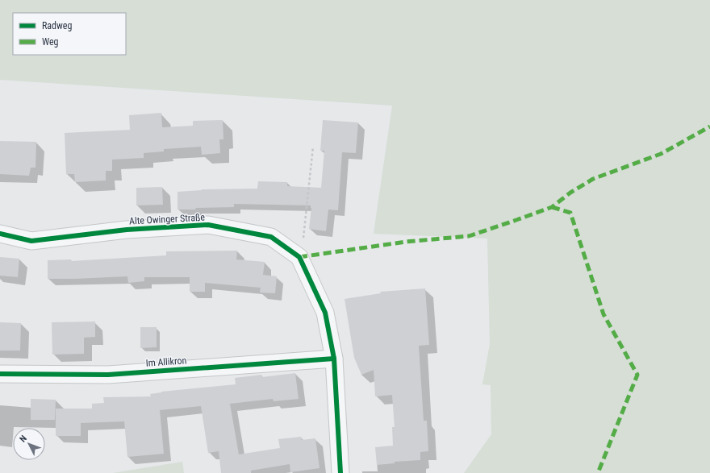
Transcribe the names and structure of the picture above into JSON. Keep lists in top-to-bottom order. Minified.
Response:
{"streets":{"street":["Alte Owinger Straße","Im Allikron"]},"crossings":[["Alte Owinger Straße","Im Allikron"]],"legend":["Radweg","Weg"],"north":"top left"}
